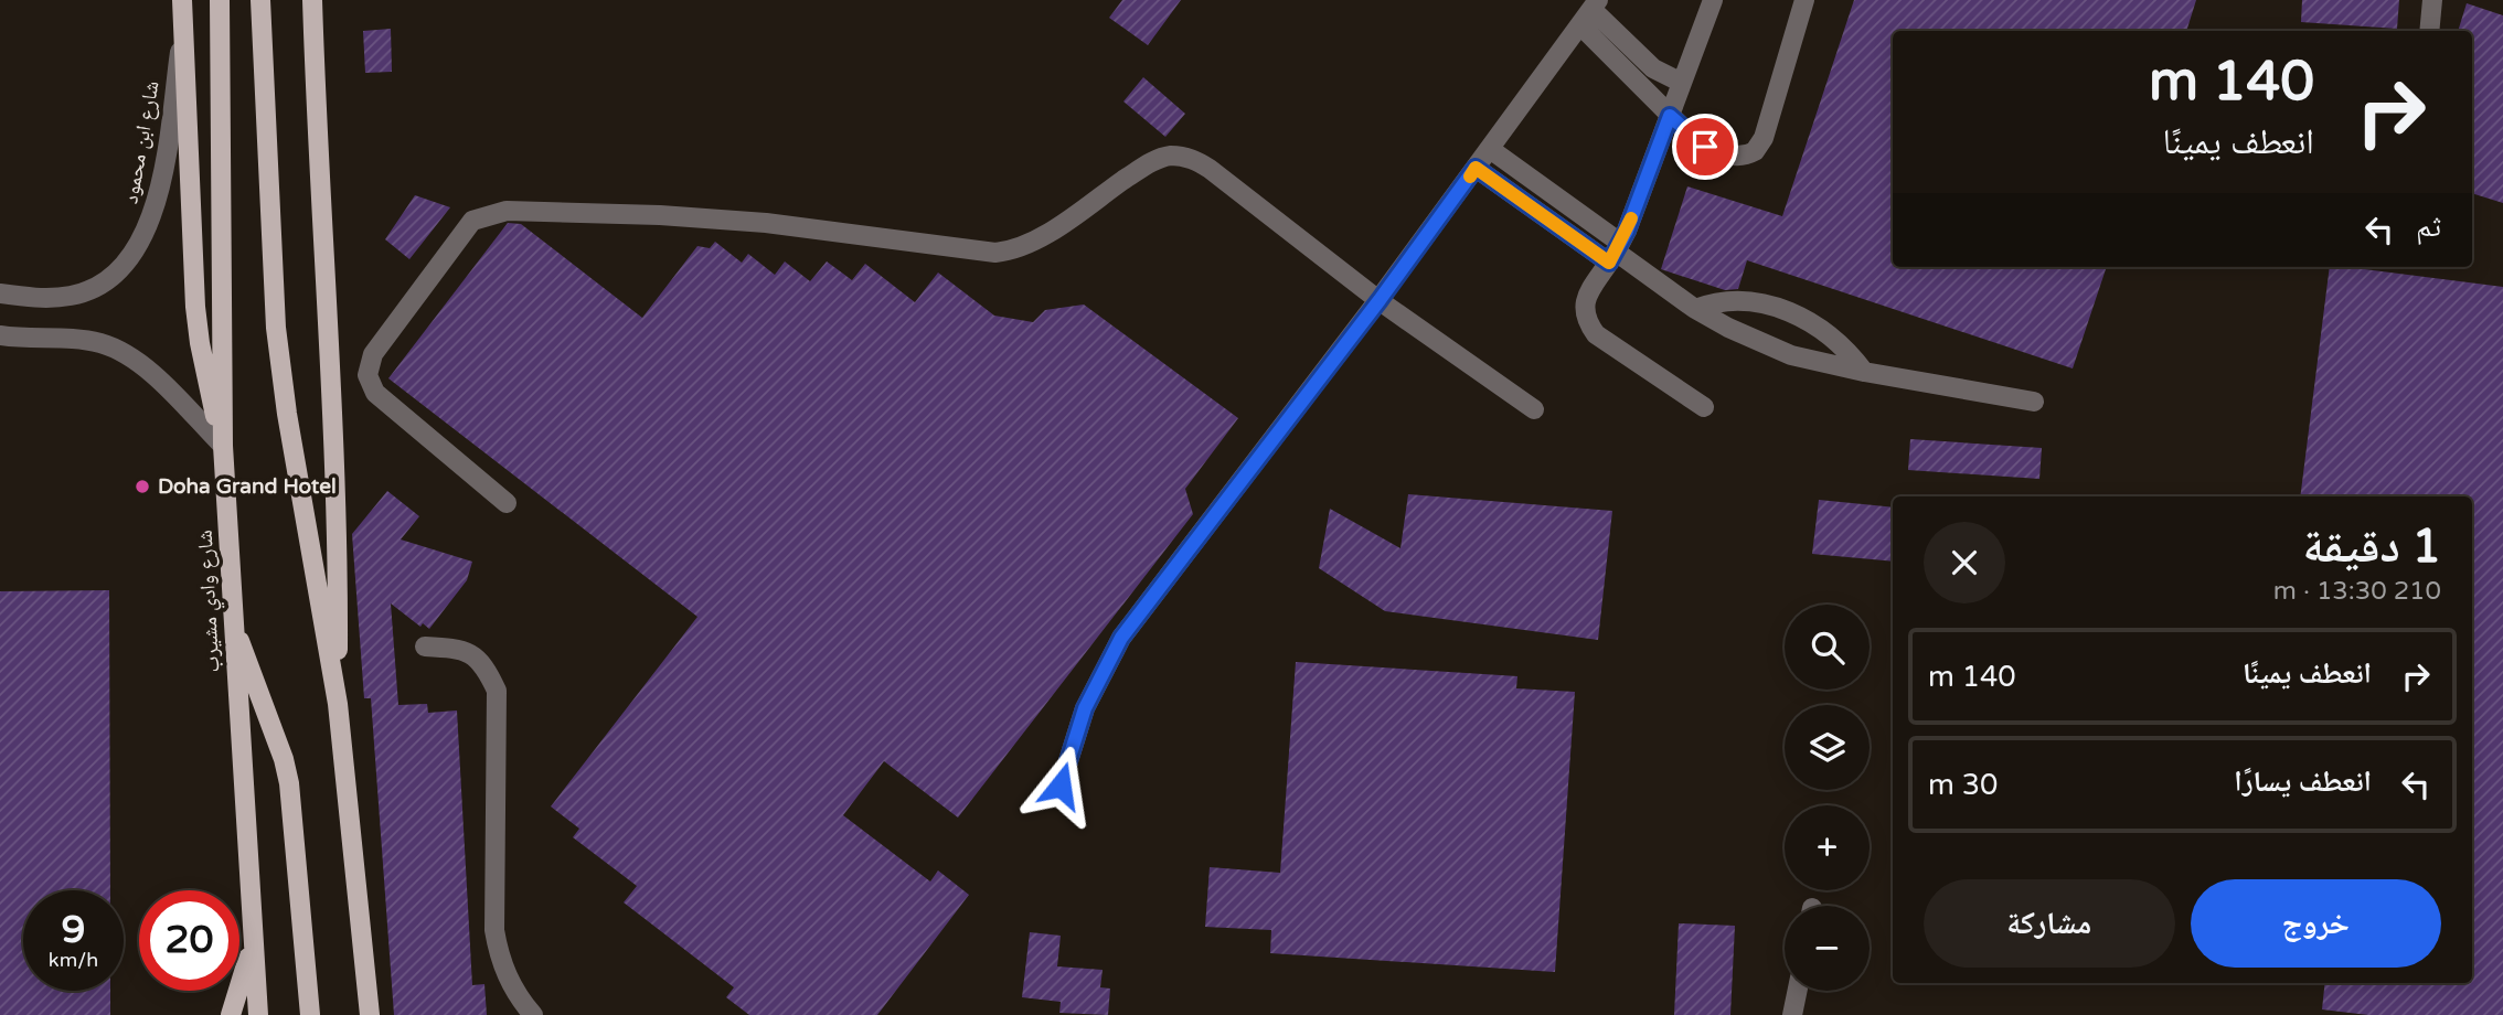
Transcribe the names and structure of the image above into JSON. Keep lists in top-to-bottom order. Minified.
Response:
{"streets":{"main road":["شارع وادي مشيرب"],"street":["شارع ابن محمود"]},"places":["Doha Grand Hotel"],"page":{"turn":["140 m","انعطف يمينًا"],"then":"ثم","heading":["1 دقيقة","210 m · 13:30"],"map_buttons":["+","−"],"list":[{"name":"انعطف يمينًا","value":"140 m"},{"name":"انعطف يسارًا","value":"30 m"}],"buttons":["خروج","مشاركة"],"speed":"9 km/h","limit":"20"}}
